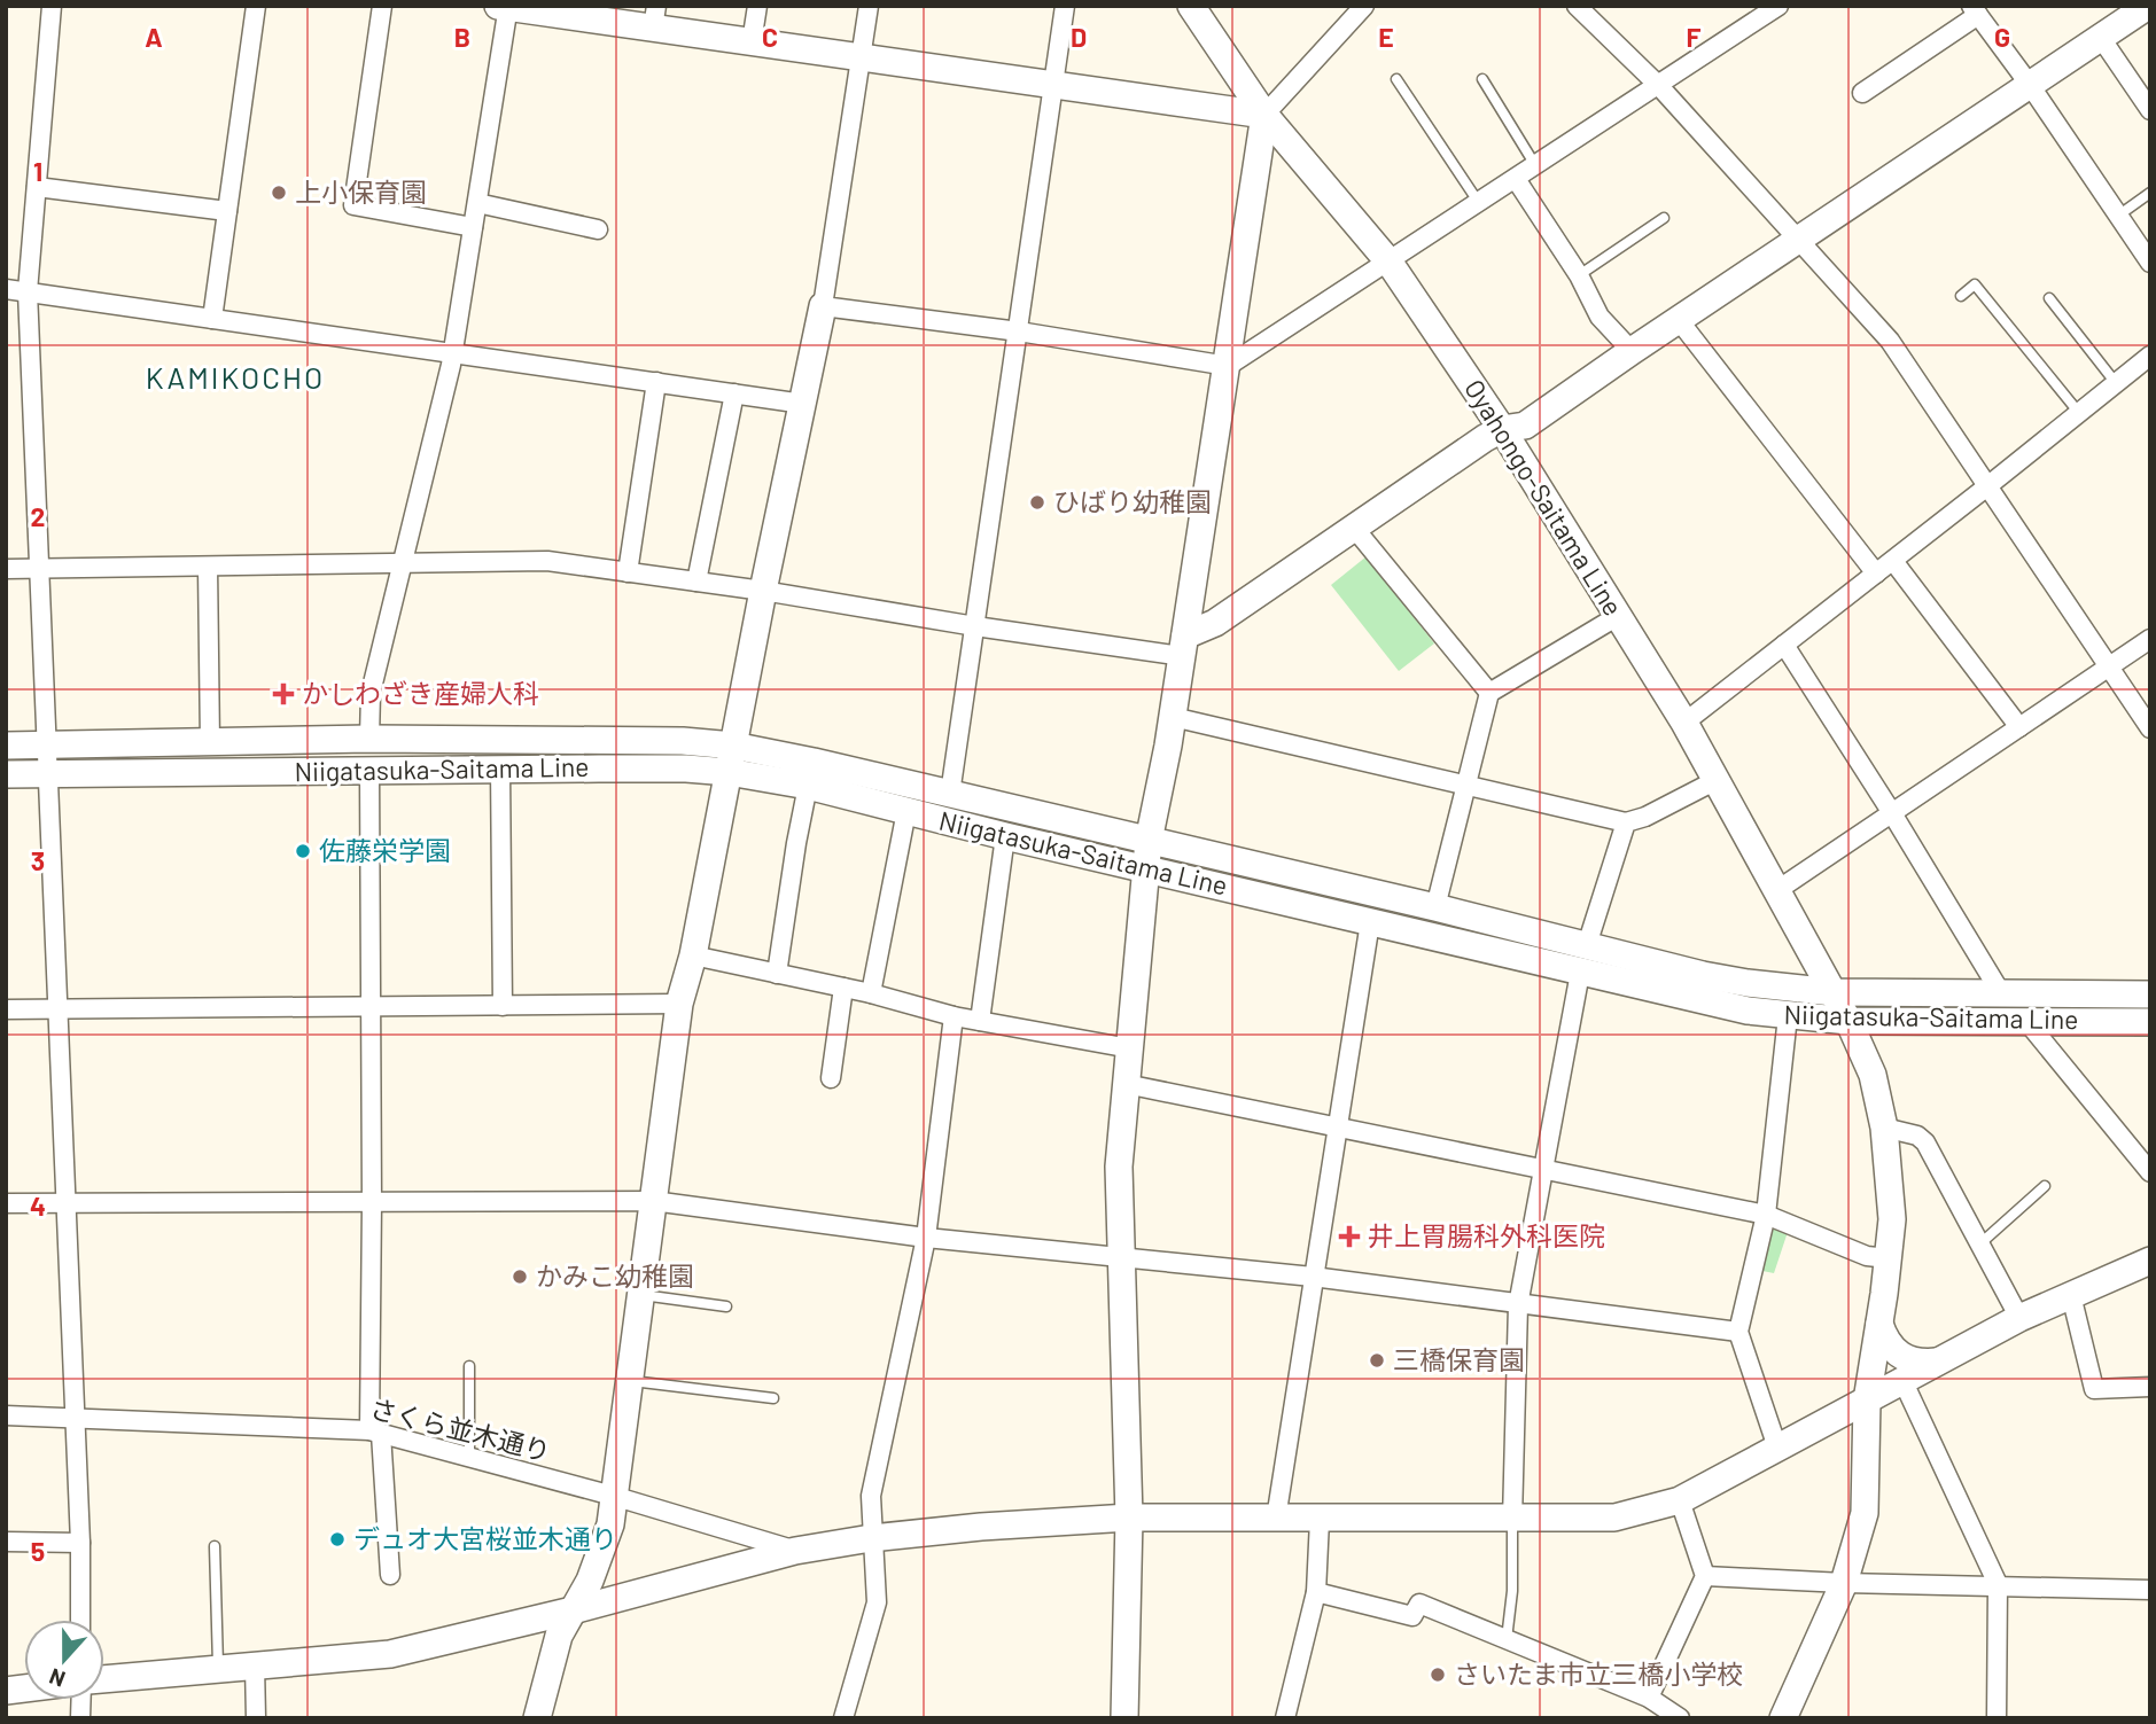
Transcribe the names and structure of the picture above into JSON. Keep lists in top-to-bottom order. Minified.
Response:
{"streets":{"street":["Oyahongo-Saitama Line","Niigatasuka-Saitama Line","さくら並木通り"]},"crossings":[["Oyahongo-Saitama Line","Niigatasuka-Saitama Line"]],"districts":["KAMIKOCHO"],"places":{"other":["上小保育園","ひばり幼稚園","佐藤栄学園","かみこ幼稚園","三橋保育園","デュオ大宮桜並木通り","さいたま市立三橋小学校"],"health":["かしわざき産婦人科","井上胃腸科外科医院"]},"north":"bottom","grid":{"columns":["A","B","C","D","E","F","G"],"rows":["1","2","3","4","5"]}}
